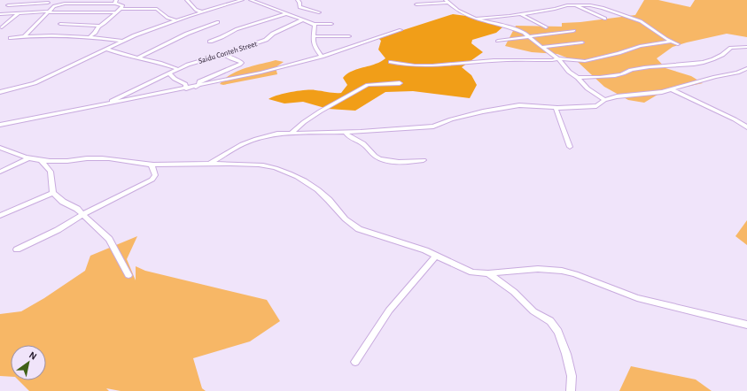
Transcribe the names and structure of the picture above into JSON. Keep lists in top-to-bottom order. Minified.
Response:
{"streets":{"street":["Saidu Conteh Street"]},"north":"top right"}
